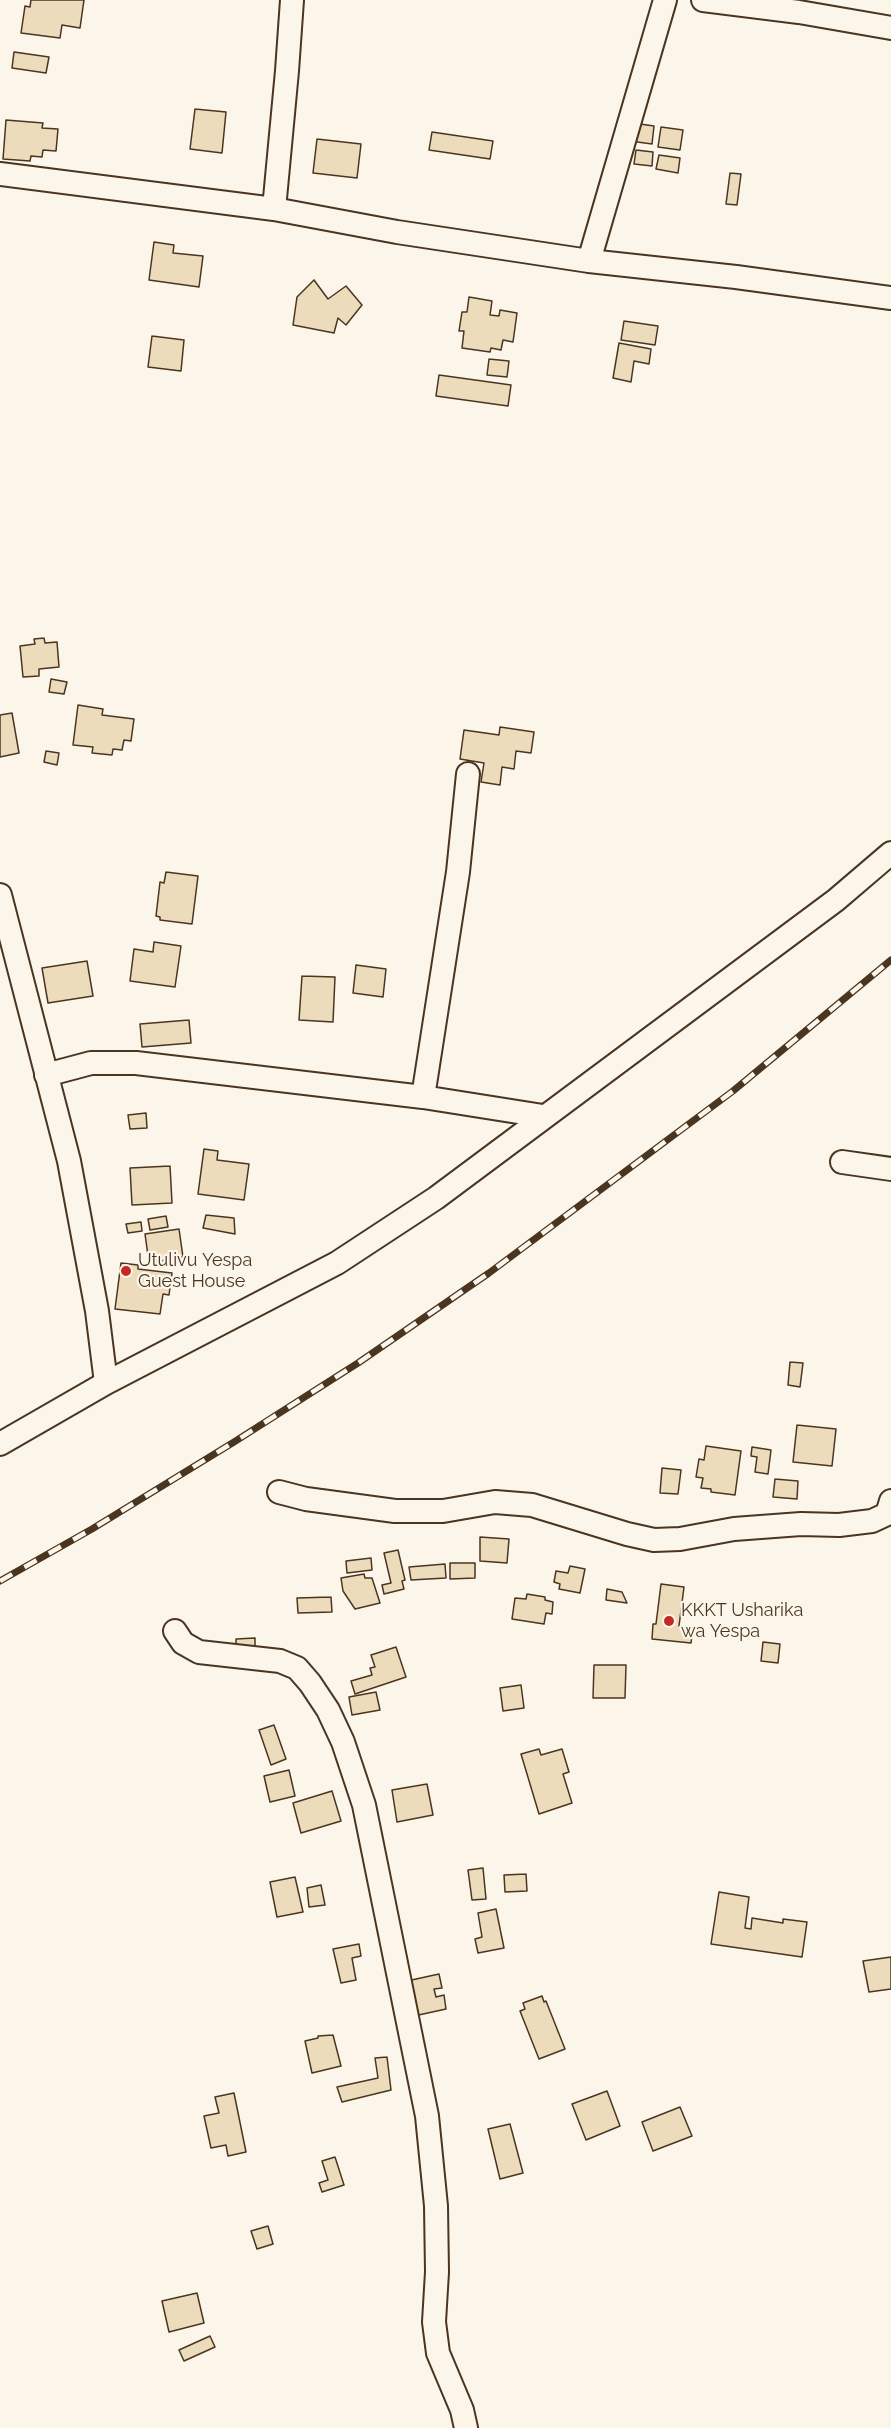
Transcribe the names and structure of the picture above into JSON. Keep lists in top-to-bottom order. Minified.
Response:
{"places":["Utulivu Yespa Guest House","KKKT Usharika wa Yespa"]}
